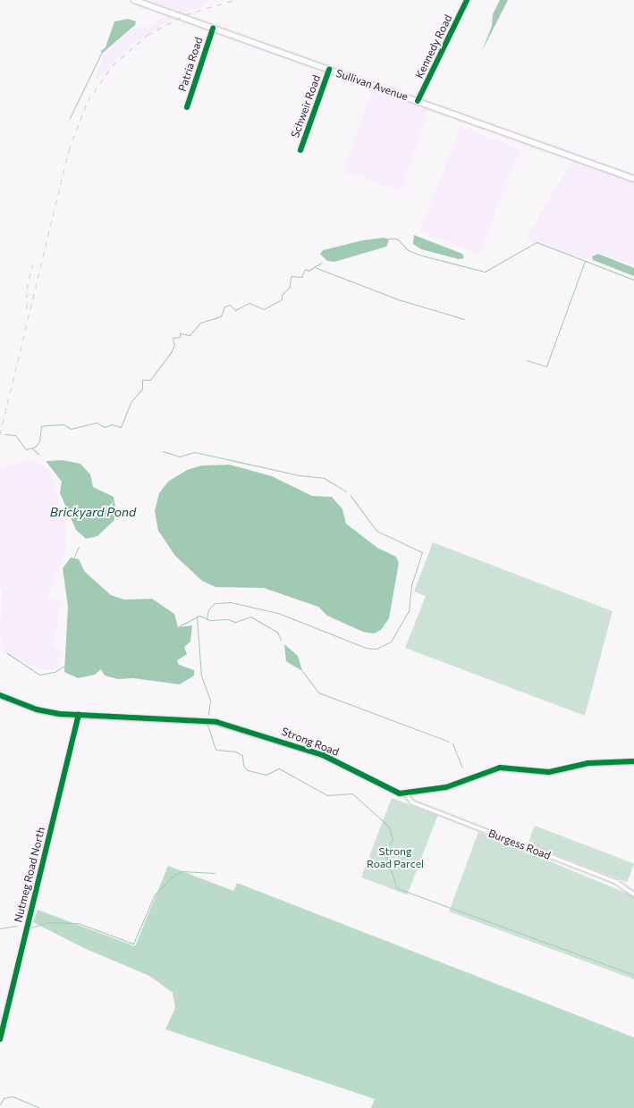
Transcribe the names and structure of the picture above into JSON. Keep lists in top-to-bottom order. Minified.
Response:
{"streets":{"main road":["Sullivan Avenue"],"street":["Kennedy Road","Patria Road","Schweir Road","Strong Road","Burgess Road","Nutmeg Road North"]},"crossings":[["Kennedy Road","Sullivan Avenue"],["Patria Road","Sullivan Avenue"],["Sullivan Avenue","Schweir Road"],["Strong Road","Burgess Road"],["Strong Road","Nutmeg Road North"]],"water":["Brickyard Pond"],"parks":["Strong Road Parcel"]}
